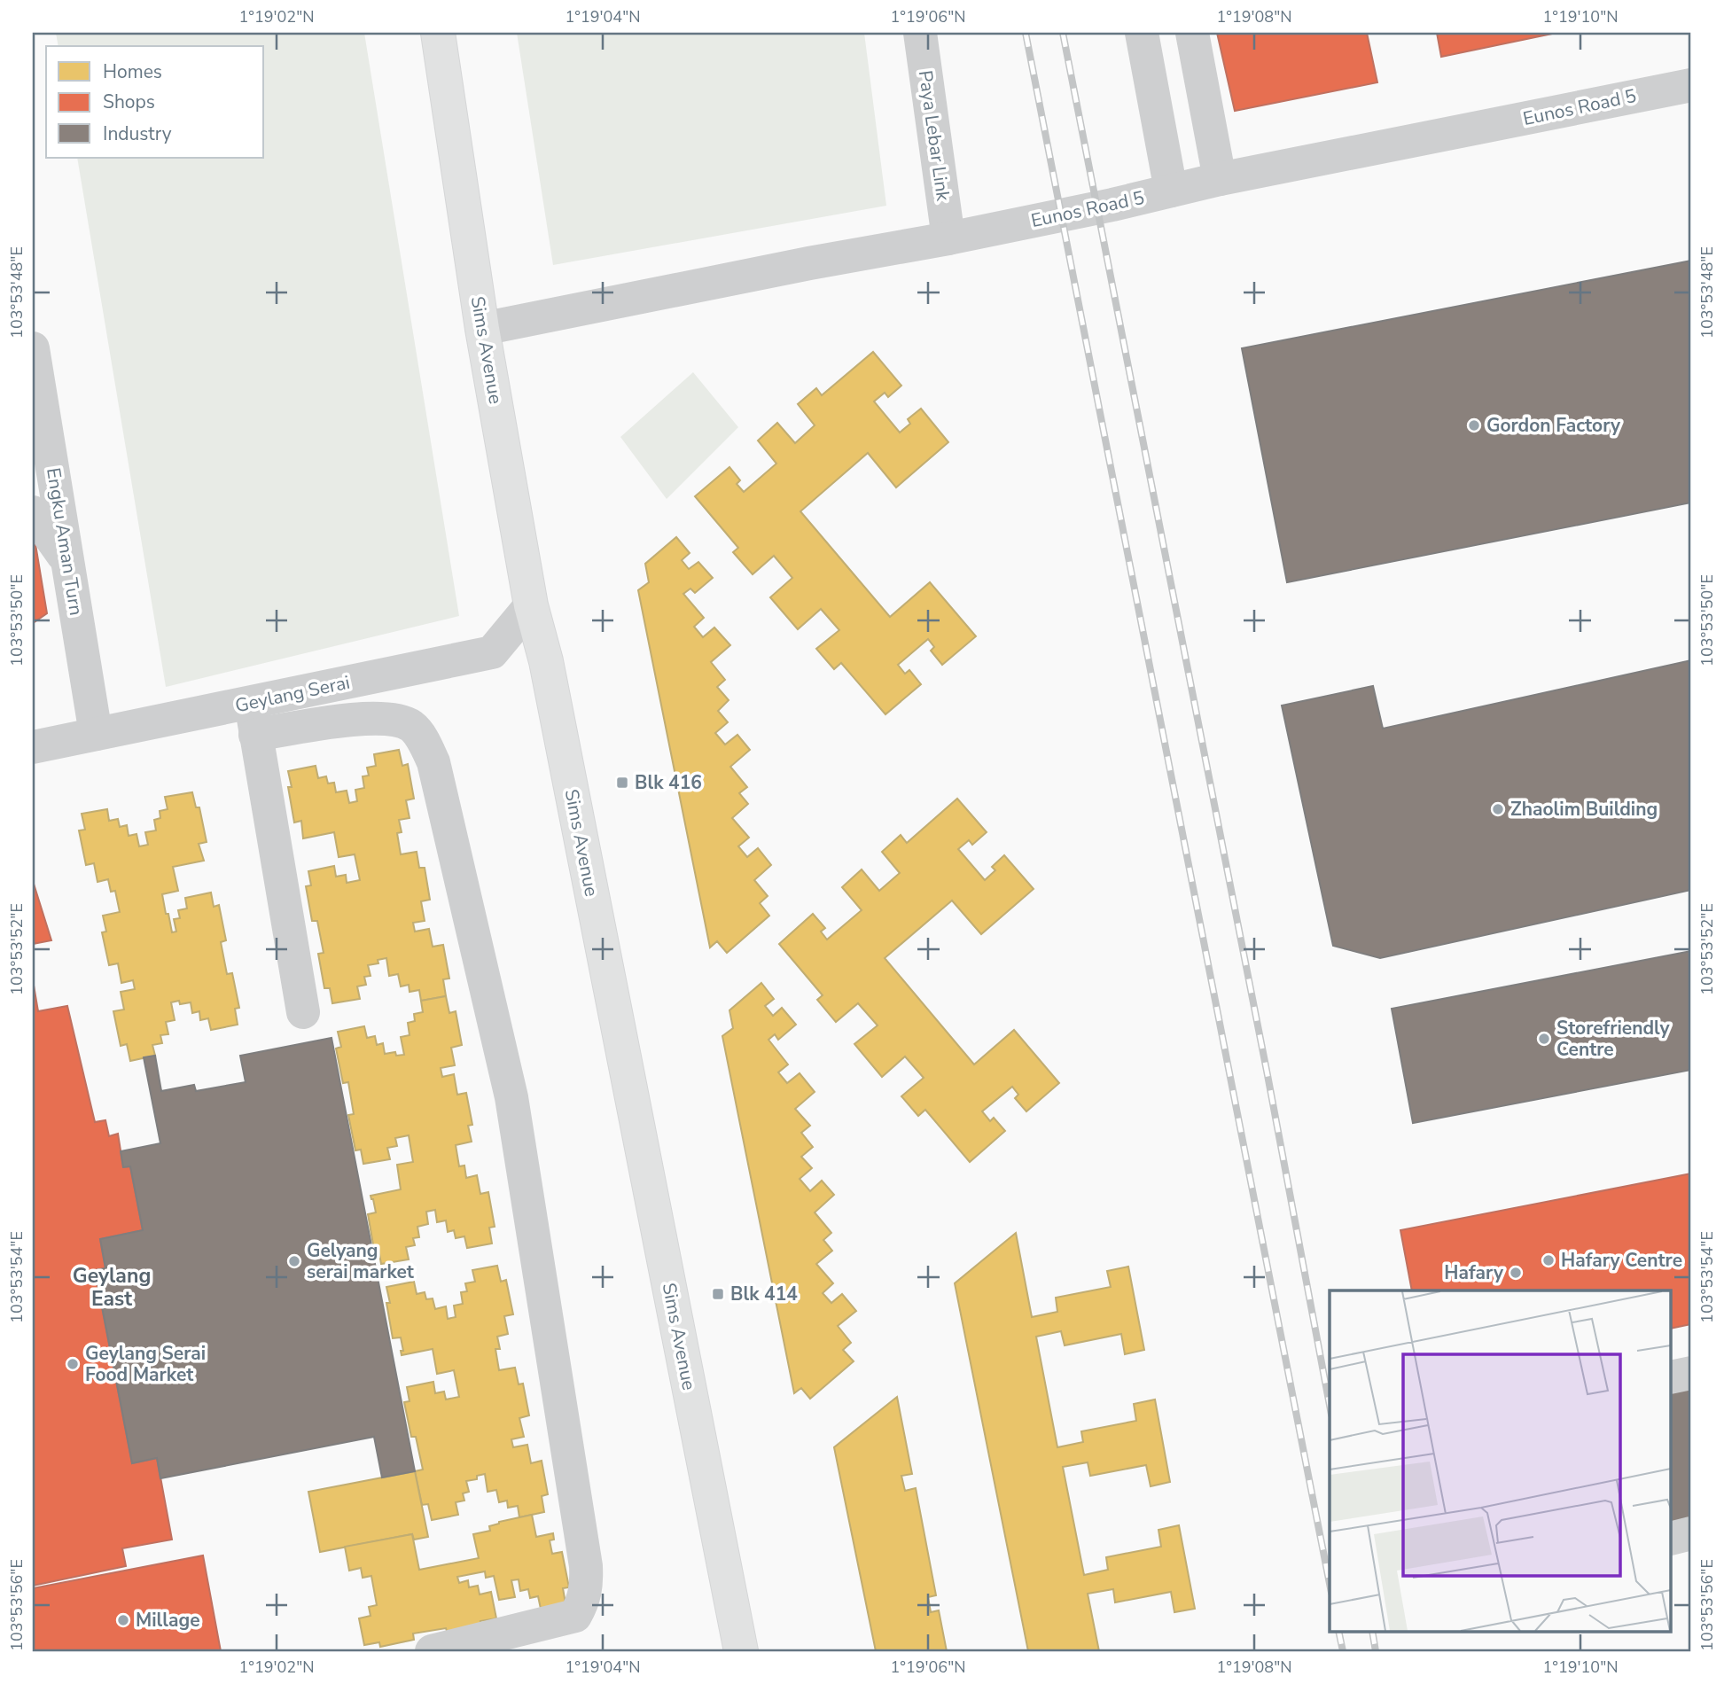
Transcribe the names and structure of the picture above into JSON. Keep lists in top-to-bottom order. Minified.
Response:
{"streets":{"main road":["Sims Avenue"],"street":["Eunos Road 5","Paya Lebar Link","Engku Aman Turn","Geylang Serai"]},"crossings":[["Eunos Road 5","Paya Lebar Link"],["Eunos Road 5","Sims Avenue"],["Sims Avenue","Geylang Serai"],["Engku Aman Turn","Geylang Serai"]],"districts":["Geylang East"],"places":{"other":["Gordon Factory","Zhaolim Building","Storefriendly Centre","Hafary Centre","Gelyang serai market","Hafary","Geylang Serai Food Market","Millage"],"transit":["Blk 416","Blk 414"]},"legend":["Homes","Shops","Industry"],"coordinates":["1°19'02\"N","1°19'04\"N","1°19'06\"N","1°19'08\"N","1°19'10\"N","103°53'48\"E","103°53'50\"E","103°53'52\"E","103°53'54\"E","103°53'56\"E"]}
